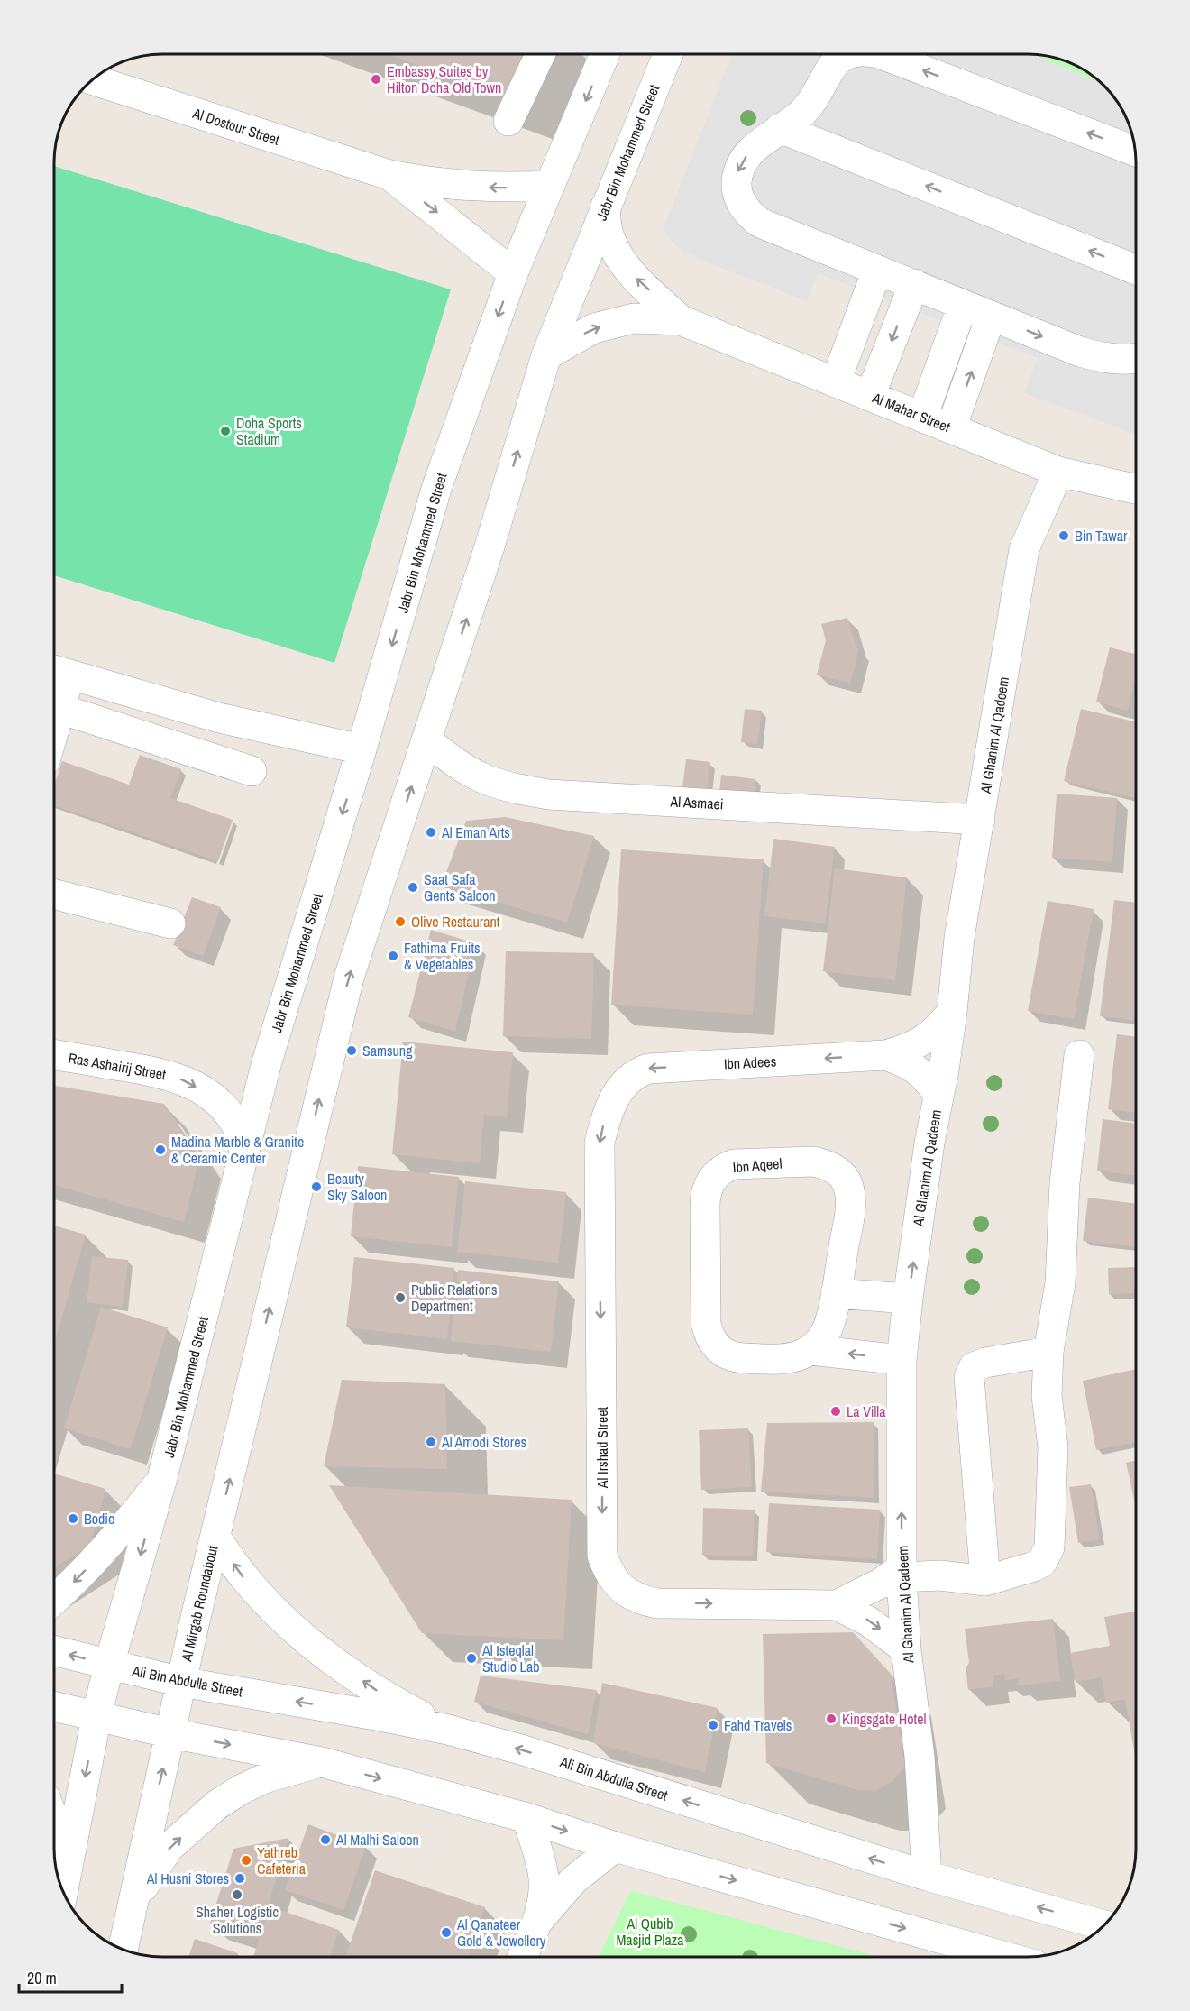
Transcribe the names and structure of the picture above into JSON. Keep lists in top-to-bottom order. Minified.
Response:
{"streets":{"street":["Al Dostour Street","Jabr Bin Mohammed Street","Al Mahar Street","Al Ghanim Al Qadeem","Al Asmaei","Ibn Adees","Ras Ashairij Street","Ibn Aqeel","Al Irshad Street","Al Mirgab Roundabout","Ali Bin Abdulla Street"]},"crossings":[["Al Dostour Street","Jabr Bin Mohammed Street"],["Jabr Bin Mohammed Street","Al Mahar Street"],["Jabr Bin Mohammed Street","Al Asmaei"],["Jabr Bin Mohammed Street","Ras Ashairij Street"],["Jabr Bin Mohammed Street","Al Mirgab Roundabout"],["Jabr Bin Mohammed Street","Ali Bin Abdulla Street"],["Al Mahar Street","Al Ghanim Al Qadeem"],["Al Ghanim Al Qadeem","Al Asmaei"],["Al Ghanim Al Qadeem","Ibn Adees"],["Al Ghanim Al Qadeem","Ali Bin Abdulla Street"],["Ibn Adees","Al Irshad Street"],["Al Mirgab Roundabout","Ali Bin Abdulla Street"]],"one_way":["Ibn Adees"],"parks":["Al Qubib Masjid Plaza"],"places":["Embassy Suites by Hilton Doha Old Town","Doha Sports Stadium","Bin Tawar","Al Eman Arts","Saat Safa Gents Saloon","Olive Restaurant","Fathima Fruits & Vegetables","Samsung","Madina Marble & Granite & Ceramic Center","Beauty Sky Saloon","Public Relations Department","La Villa","Al Amodi Stores","Bodie","Al Isteqlal Studio Lab","Kingsgate Hotel","Fahd Travels","Al Malhi Saloon","Yathreb Cafeteria","Al Husni Stores","Shaher Logistic Solutions","Al Qanateer Gold & Jewellery"],"scale_bar":"20 m"}
